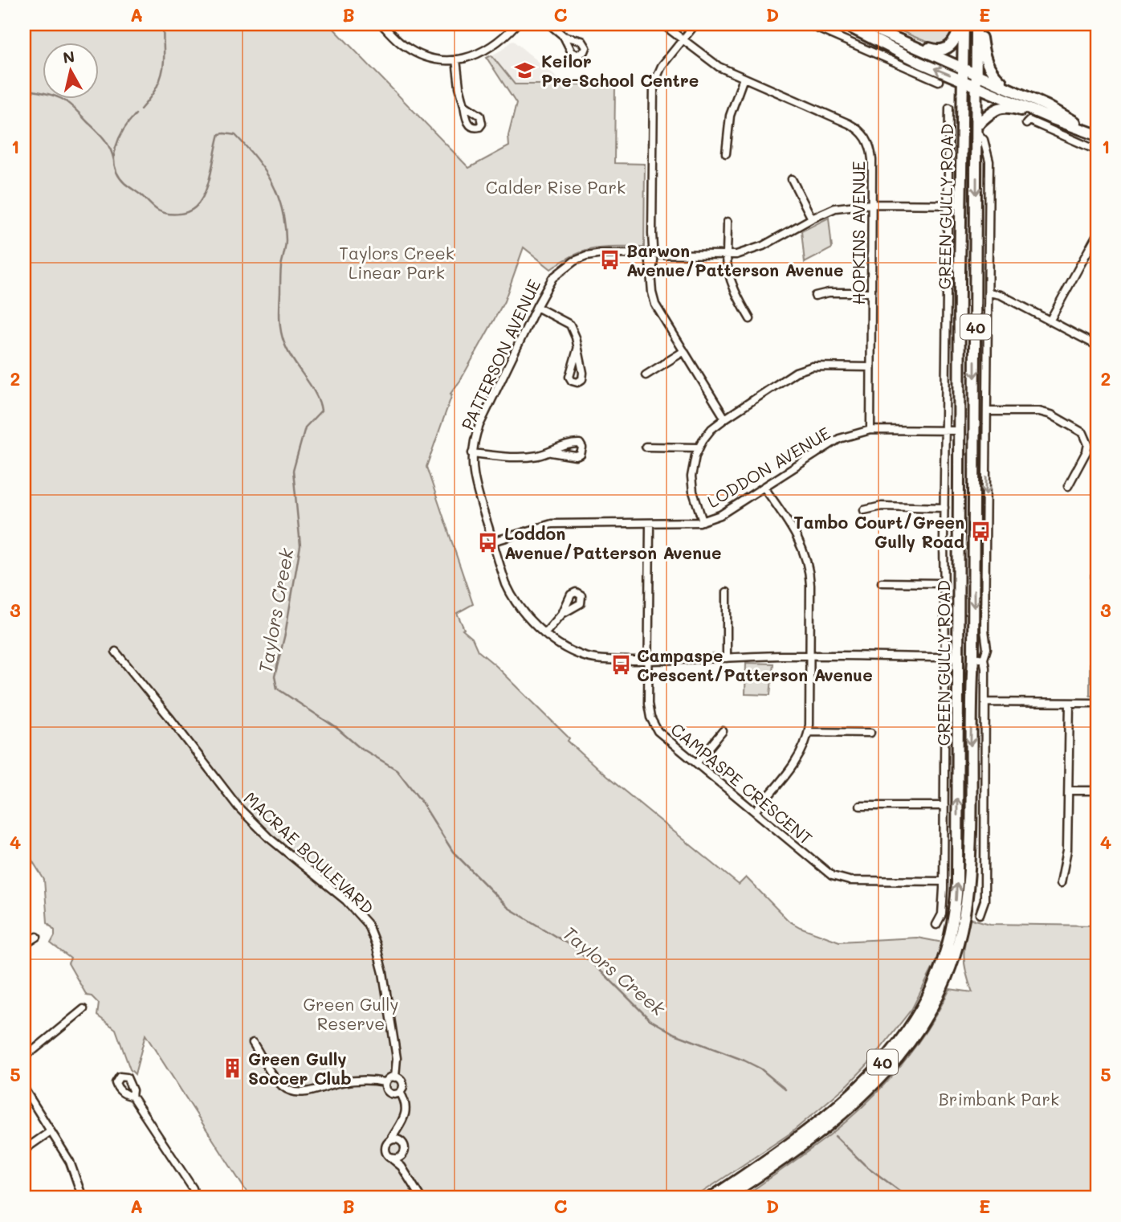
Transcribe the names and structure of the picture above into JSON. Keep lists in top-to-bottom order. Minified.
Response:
{"streets":{"main road":["GREEN GULLY ROAD","40"],"street":["HOPKINS AVENUE","PATTERSON AVENUE","LODDON AVENUE","CAMPASPE CRESCENT","MACRAE BOULEVARD"]},"crossings":[["GREEN GULLY ROAD","PATTERSON AVENUE"],["GREEN GULLY ROAD","LODDON AVENUE"],["HOPKINS AVENUE","PATTERSON AVENUE"],["HOPKINS AVENUE","LODDON AVENUE"],["PATTERSON AVENUE","LODDON AVENUE"],["PATTERSON AVENUE","CAMPASPE CRESCENT"],["LODDON AVENUE","CAMPASPE CRESCENT"]],"water":["Taylors Creek"],"parks":["Calder Rise Park","Taylors Creek Linear Park","Green Gully Reserve","Brimbank Park"],"places":{"school or university":["Keilor Pre-School Centre"],"bus stop":["Barwon Avenue/Patterson Avenue","Tambo Court/Green Gully Road","Loddon Avenue/Patterson Avenue","Campaspe Crescent/Patterson Avenue"],"building":["Green Gully Soccer Club"]},"north":"top","grid":{"columns":["A","B","C","D","E"],"rows":["1","2","3","4","5"]}}
